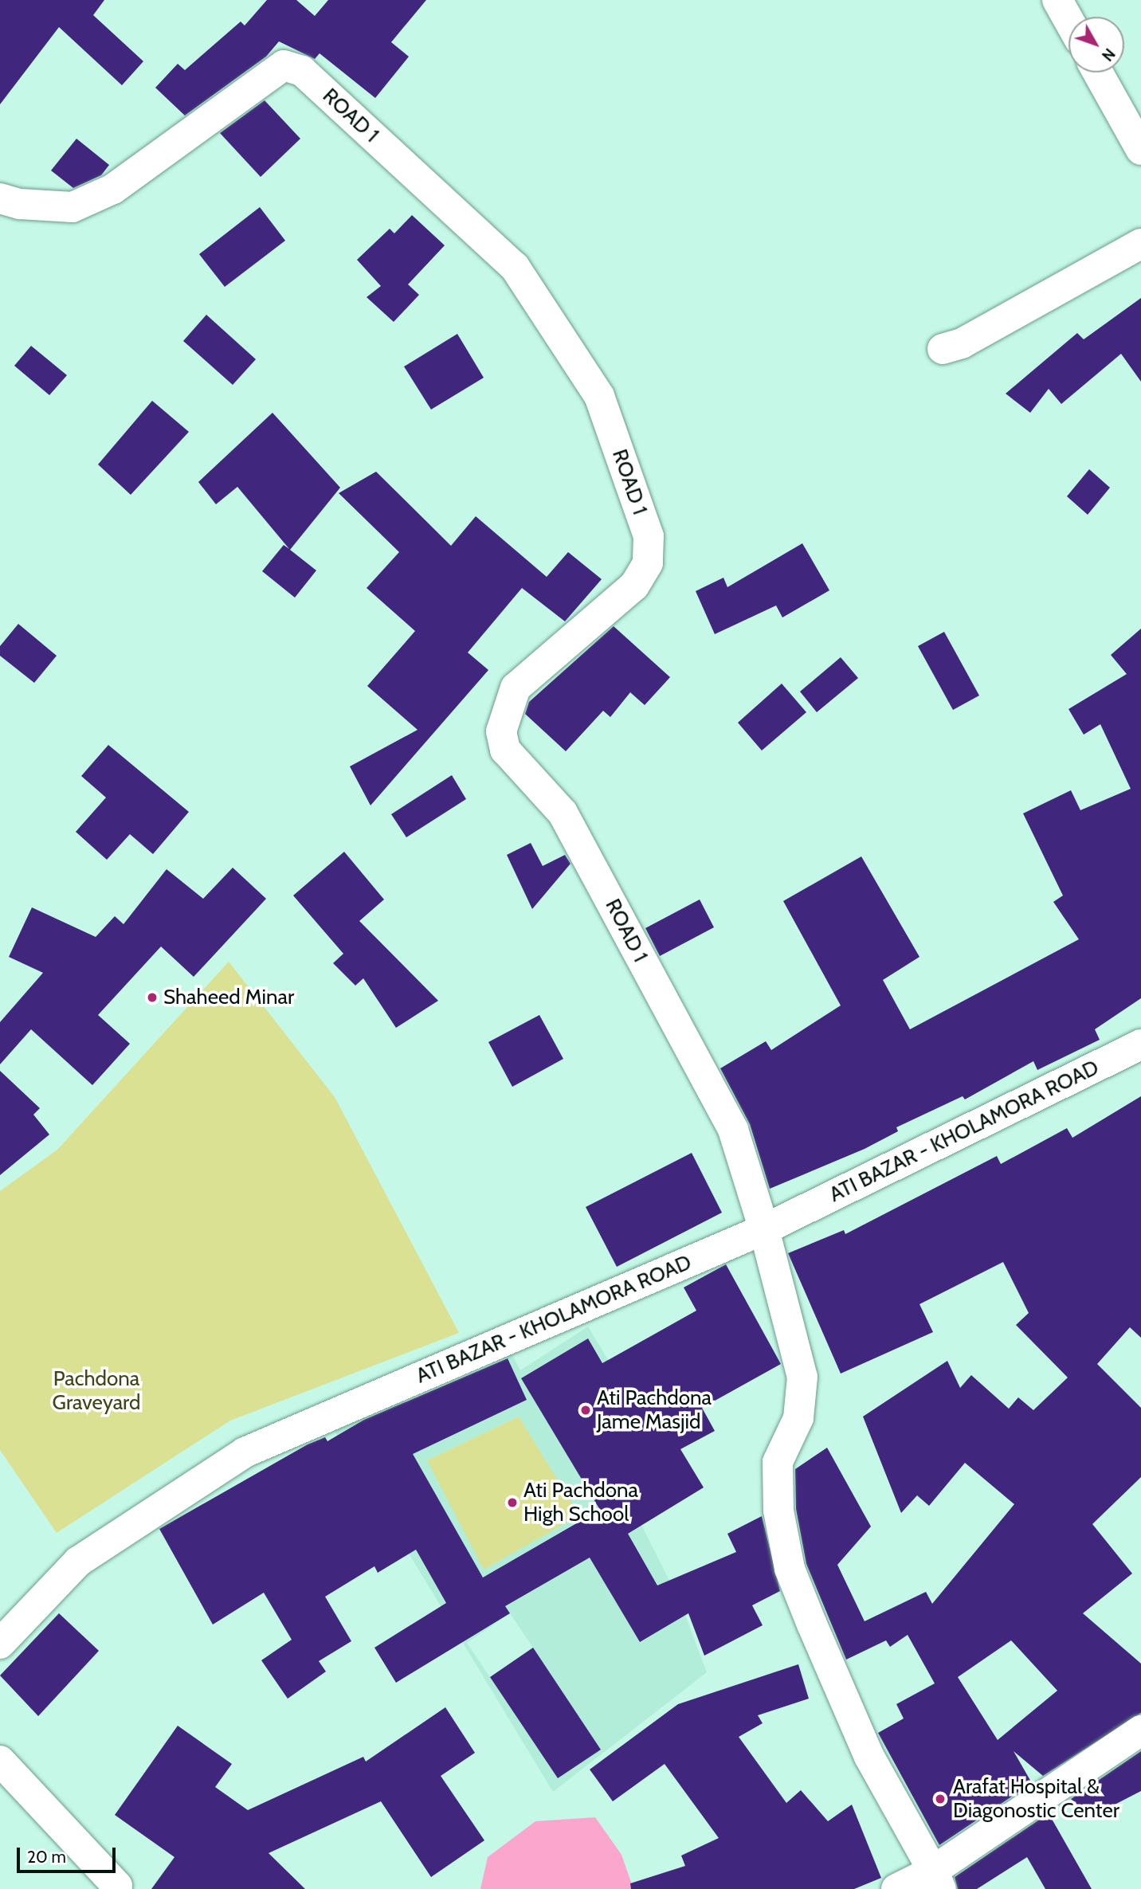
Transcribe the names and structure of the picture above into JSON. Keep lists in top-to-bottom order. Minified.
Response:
{"streets":{"street":["ROAD 1","ATI BAZAR - KHOLAMORA ROAD"]},"crossings":[["ROAD 1","ATI BAZAR - KHOLAMORA ROAD"]],"parks":["Pachdona Graveyard"],"places":["Shaheed Minar","Ati Pachdona Jame Masjid","Ati Pachdona High School","Arafat Hospital & Diagonostic Center"],"scale_bar":"20 m","north":"bottom right"}
